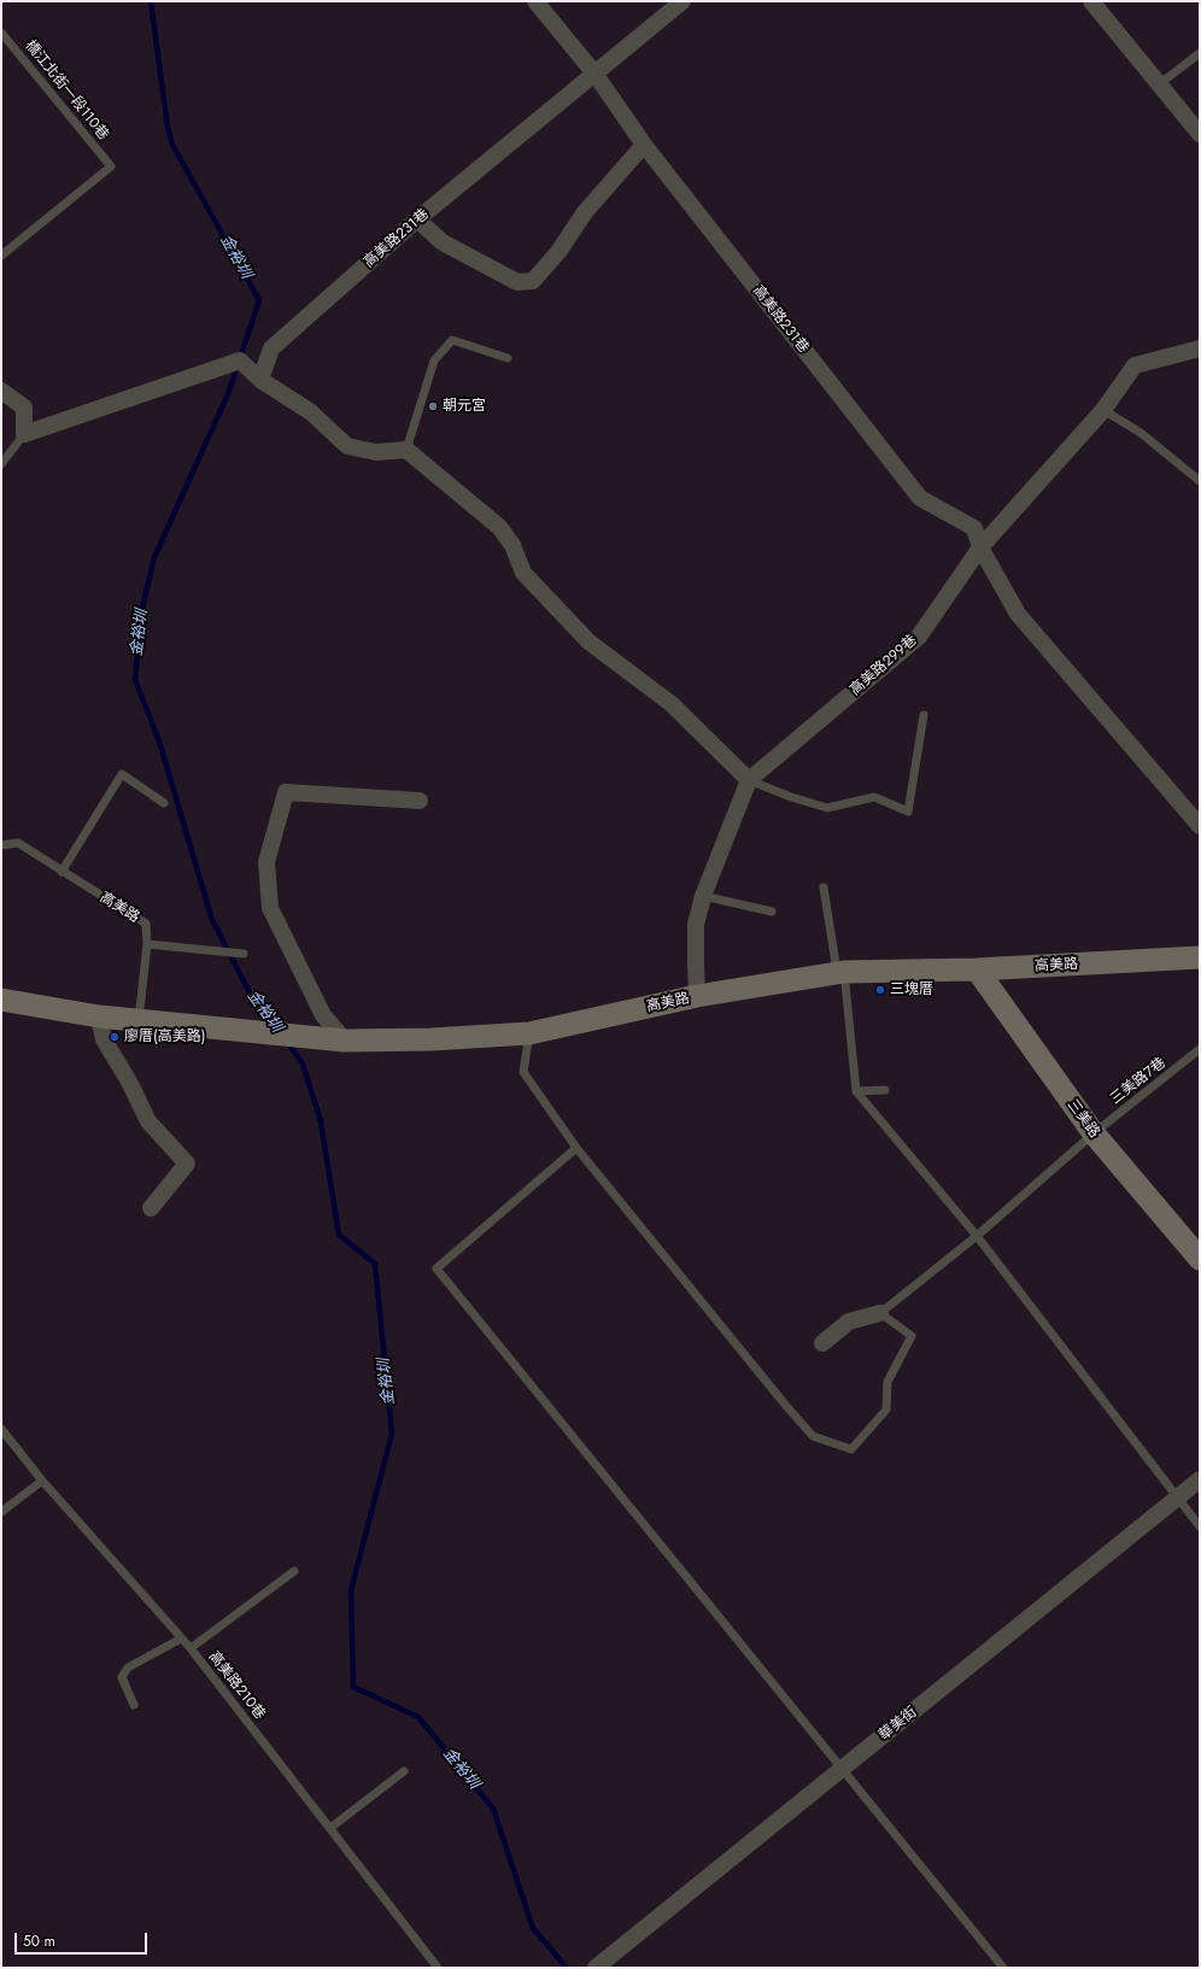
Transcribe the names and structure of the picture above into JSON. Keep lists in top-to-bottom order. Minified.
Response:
{"streets":{"street":["高美路231巷","高美路299巷","高美路","三美路","華美街"],"lane":["橋江北街一段110巷","三美路7巷","高美路210巷"]},"crossings":[["高美路231巷","高美路299巷"],["高美路299巷","高美路"],["高美路","三美路"],["三美路7巷","三美路"]],"water":["金裕圳"],"places":["朝元宮","三塊厝","廖厝(高美路)"],"scale_bar":"50 m"}
